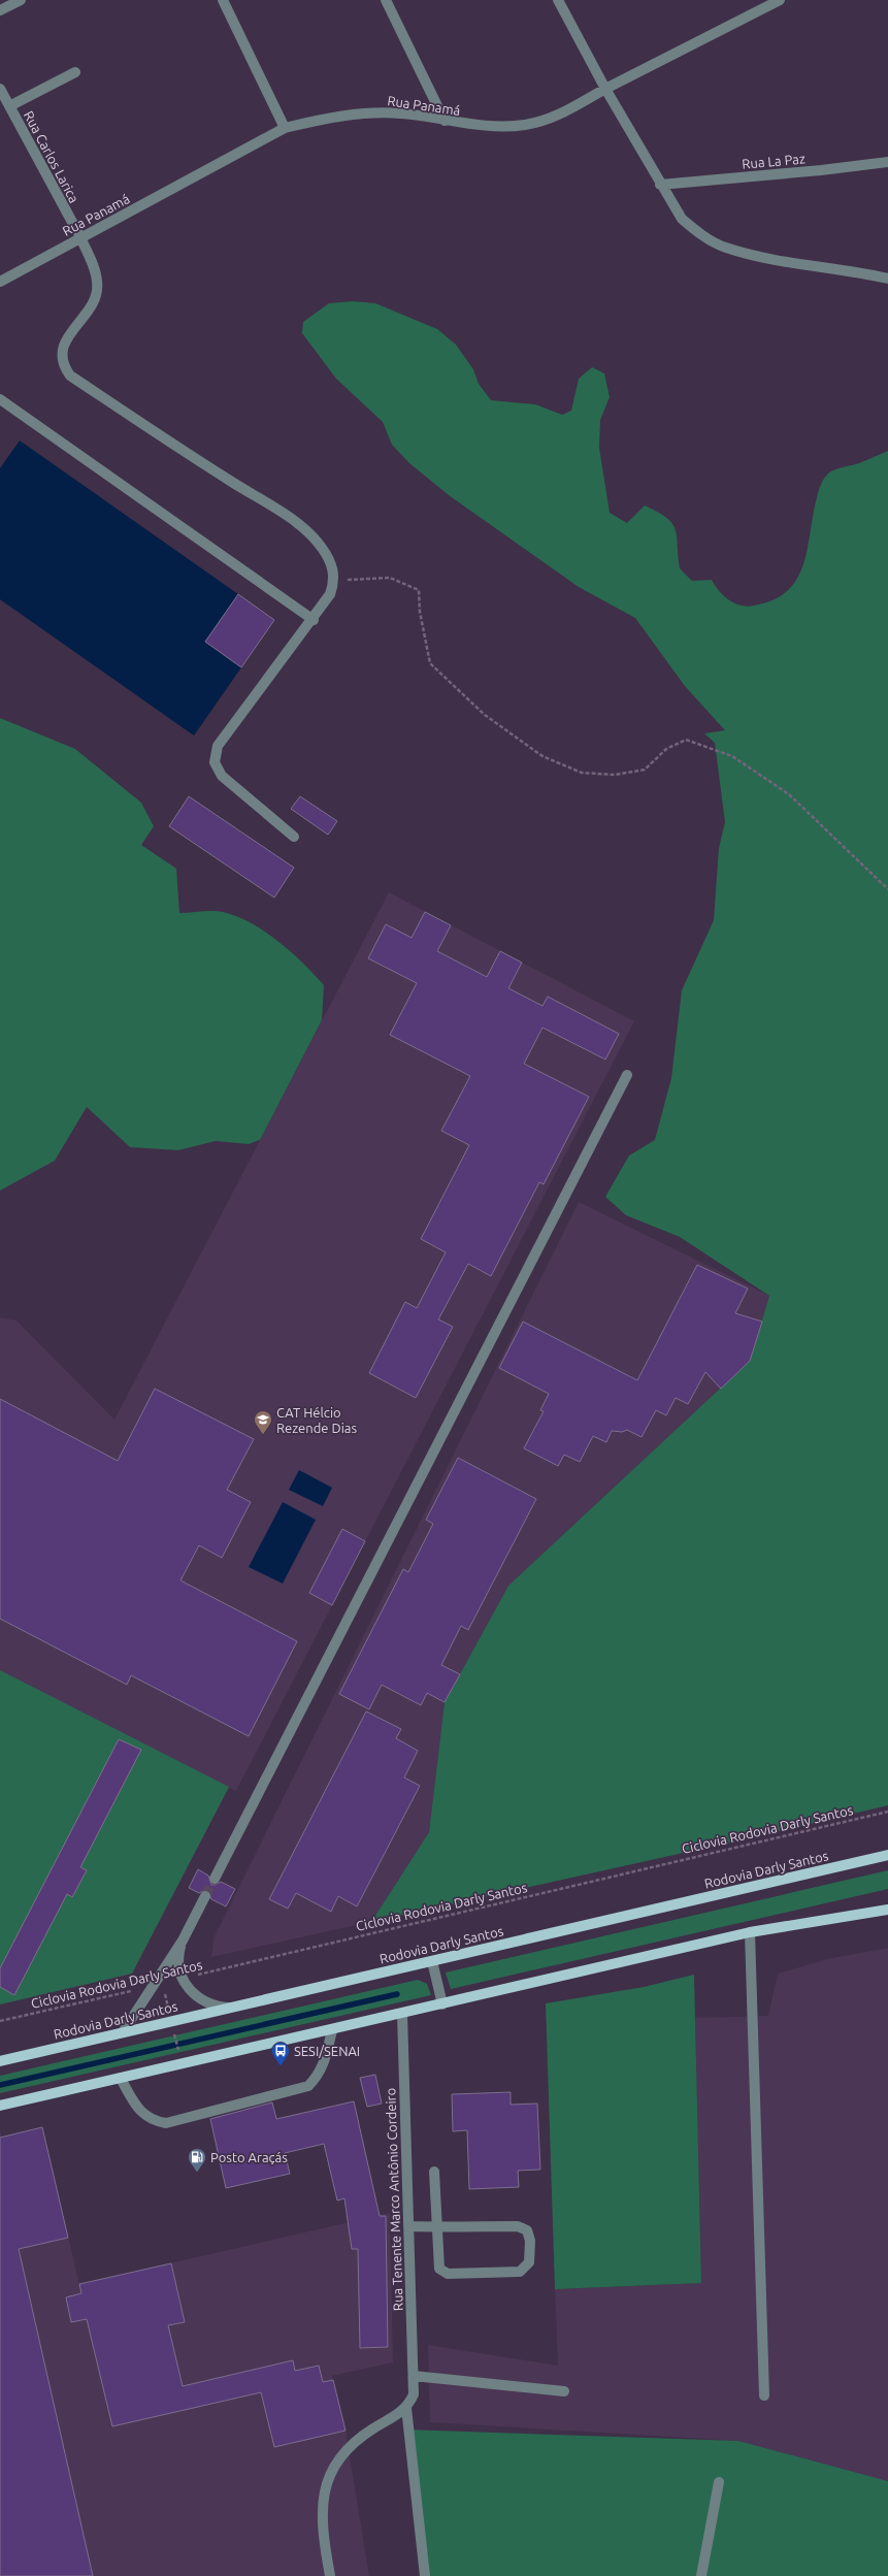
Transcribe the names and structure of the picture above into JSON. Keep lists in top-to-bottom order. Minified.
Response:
{"streets":{"main road":["Rodovia Darly Santos"],"street":["Rua Panamá","Rua Carlos Larica","Rua La Paz","Rua Tenente Marco Antônio Cordeiro"],"path":["Ciclovia Rodovia Darly Santos"]},"crossings":[["Rua Panamá","Rua Carlos Larica"]],"places":{"school or university":["CAT Hélcio Rezende Dias"],"bus stop":["SESI/SENAI"],"fuel station":["Posto Araçás"]}}
